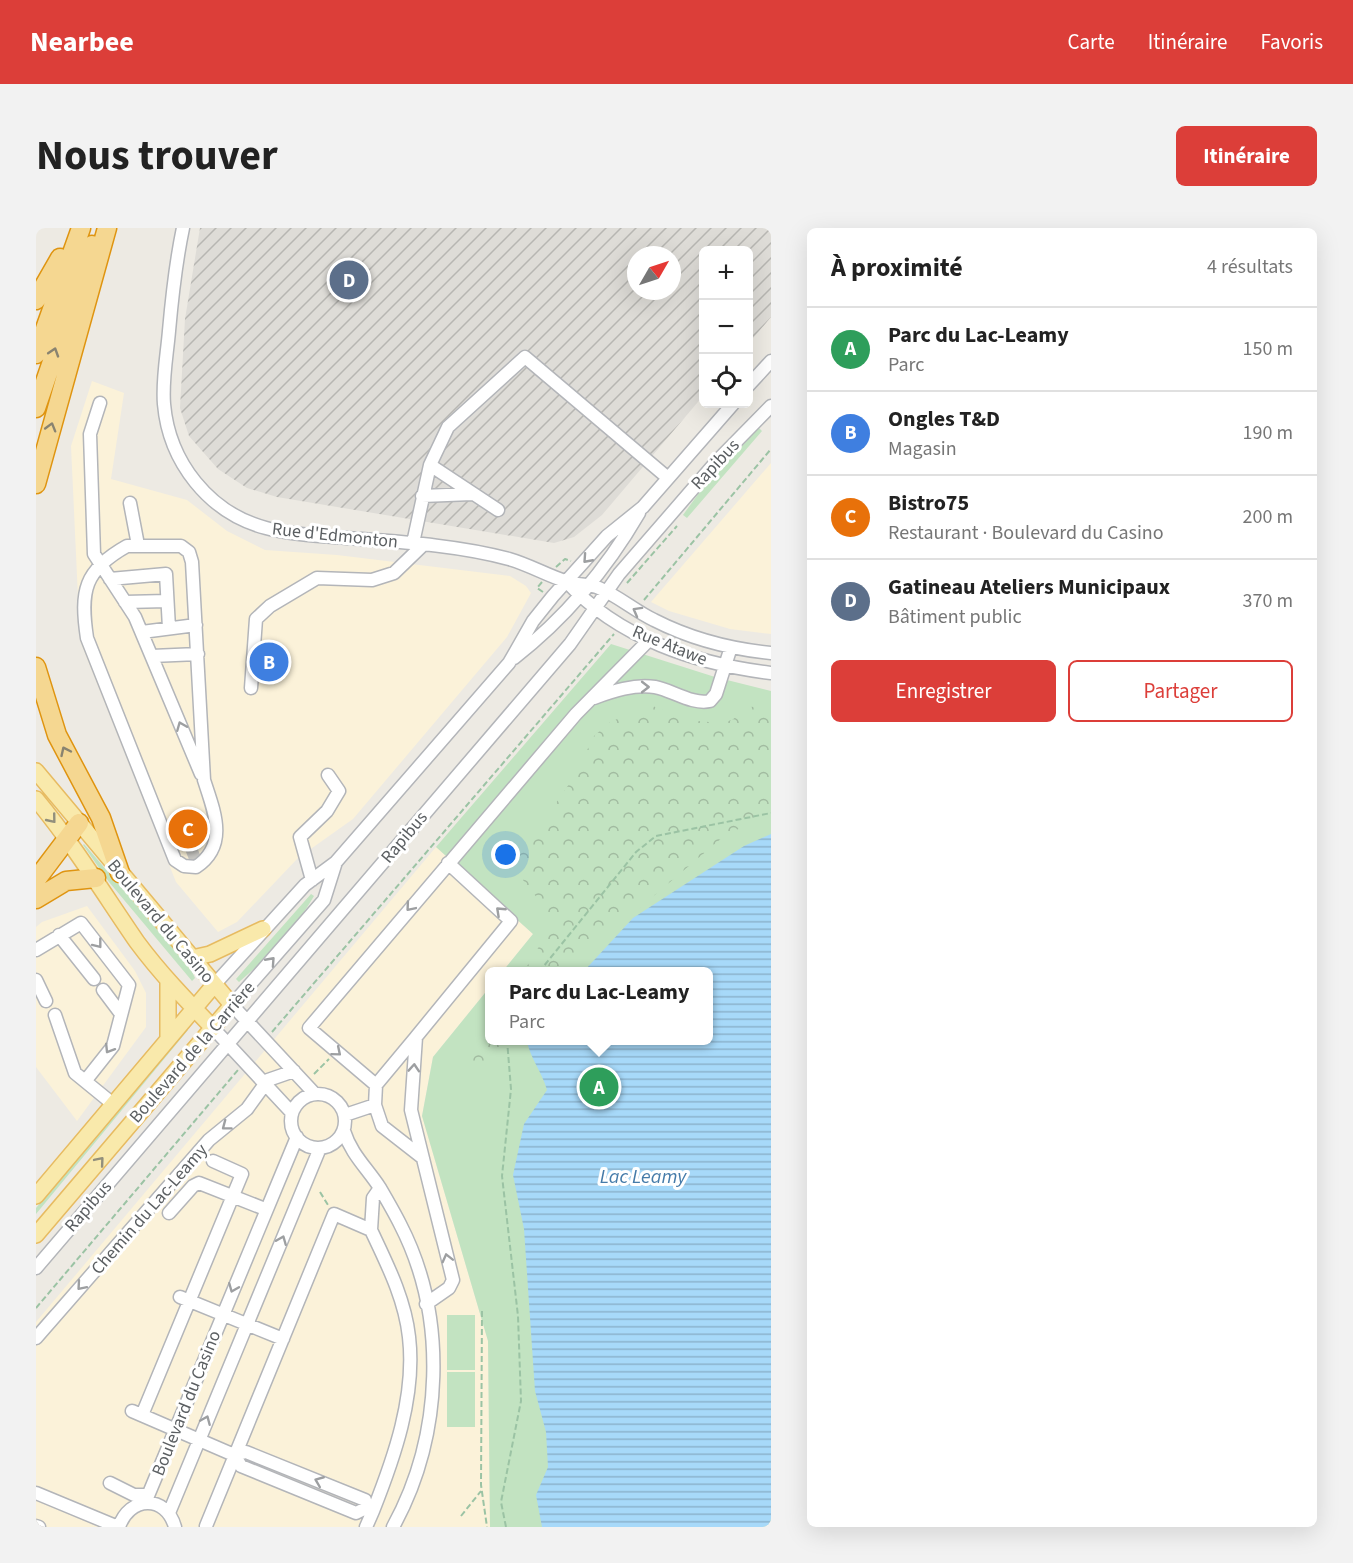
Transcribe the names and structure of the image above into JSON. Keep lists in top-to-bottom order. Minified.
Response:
{"streets":{"main road":["Boulevard du Casino","Boulevard de la Carrière"],"street":["Rapibus","Rue d'Edmonton","Rue Atawe","Chemin du Lac-Leamy"]},"crossings":[["Rapibus","Rue Atawe"],["Rapibus","Boulevard du Casino"],["Rue d'Edmonton","Boulevard de la Carrière"],["Rue Atawe","Boulevard de la Carrière"],["Boulevard du Casino","Boulevard de la Carrière"],["Boulevard du Casino","Chemin du Lac-Leamy"]],"water":["Lac Leamy"],"north":"top right","page":{"header":"Nearbee","nav":["Carte","Itinéraire","Favoris"],"title":"Nous trouver","buttons":["Itinéraire",["Enregistrer","Partager"]],"heading":["À proximité","4 résultats"],"map_buttons":["+","−"],"pins":["D","B","C","A"],"list":[{"mark":"A","name":"Parc du Lac-Leamy","note":"Parc","value":"150 m"},{"mark":"B","name":"Ongles T&D","note":"Magasin","value":"190 m"},{"mark":"C","name":"Bistro75","note":"Restaurant · Boulevard du Casino","value":"200 m"},{"mark":"D","name":"Gatineau Ateliers Municipaux","note":"Bâtiment public","value":"370 m"}],"popup":["Parc du Lac-Leamy","Parc"]}}
